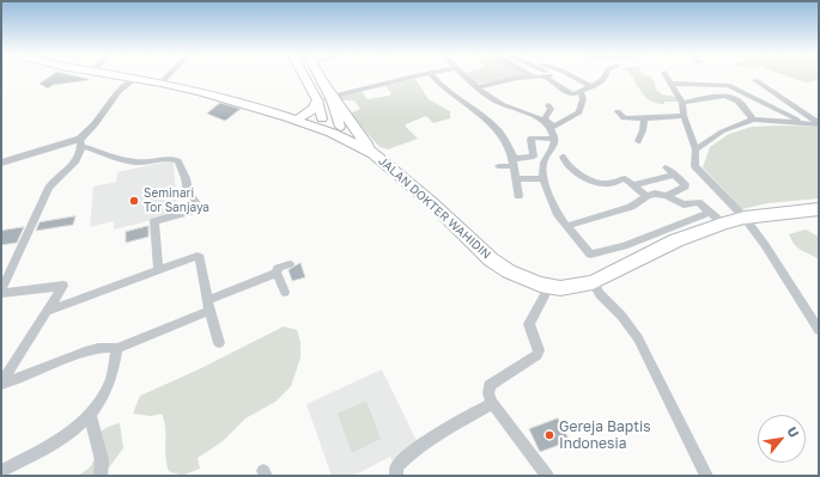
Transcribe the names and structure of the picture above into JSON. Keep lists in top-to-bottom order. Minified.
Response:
{"streets":{"highway":["JALAN DOKTER WAHIDIN"]},"places":["Seminari Tor Sanjaya","Gereja Baptis Indonesia"],"north":"top right"}
